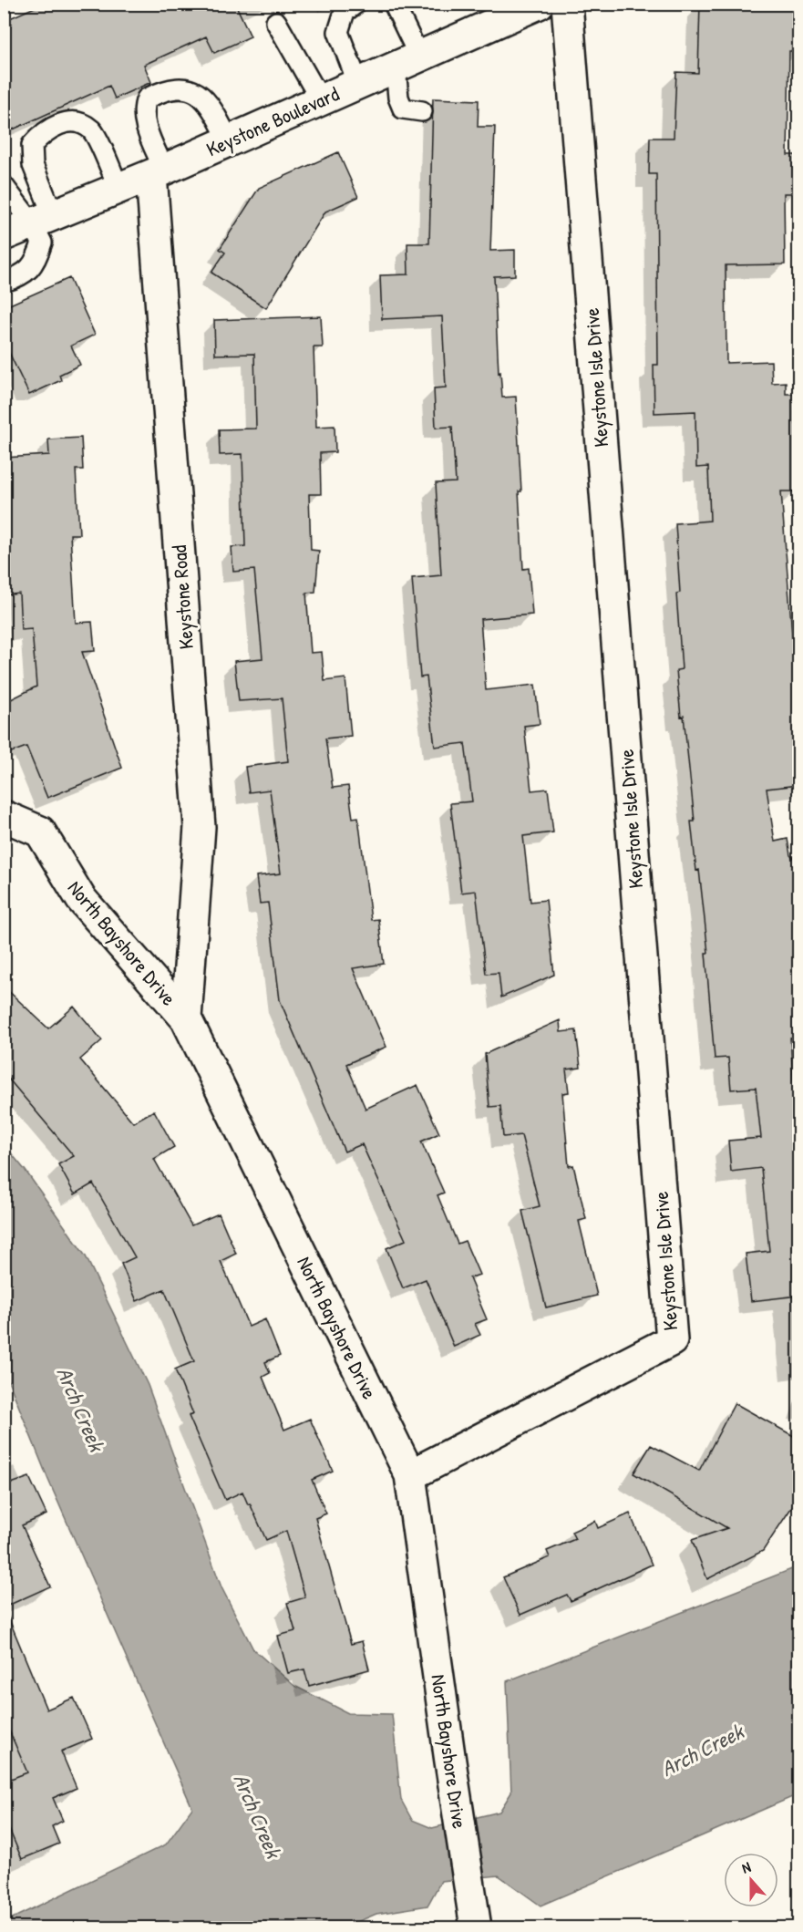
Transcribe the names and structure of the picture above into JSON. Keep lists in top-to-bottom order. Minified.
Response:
{"streets":{"street":["Keystone Boulevard","Keystone Isle Drive","Keystone Road","North Bayshore Drive"]},"crossings":[["Keystone Boulevard","Keystone Road"],["Keystone Isle Drive","North Bayshore Drive"],["Keystone Road","North Bayshore Drive"]],"water":["Arch Creek"],"north":"top"}
